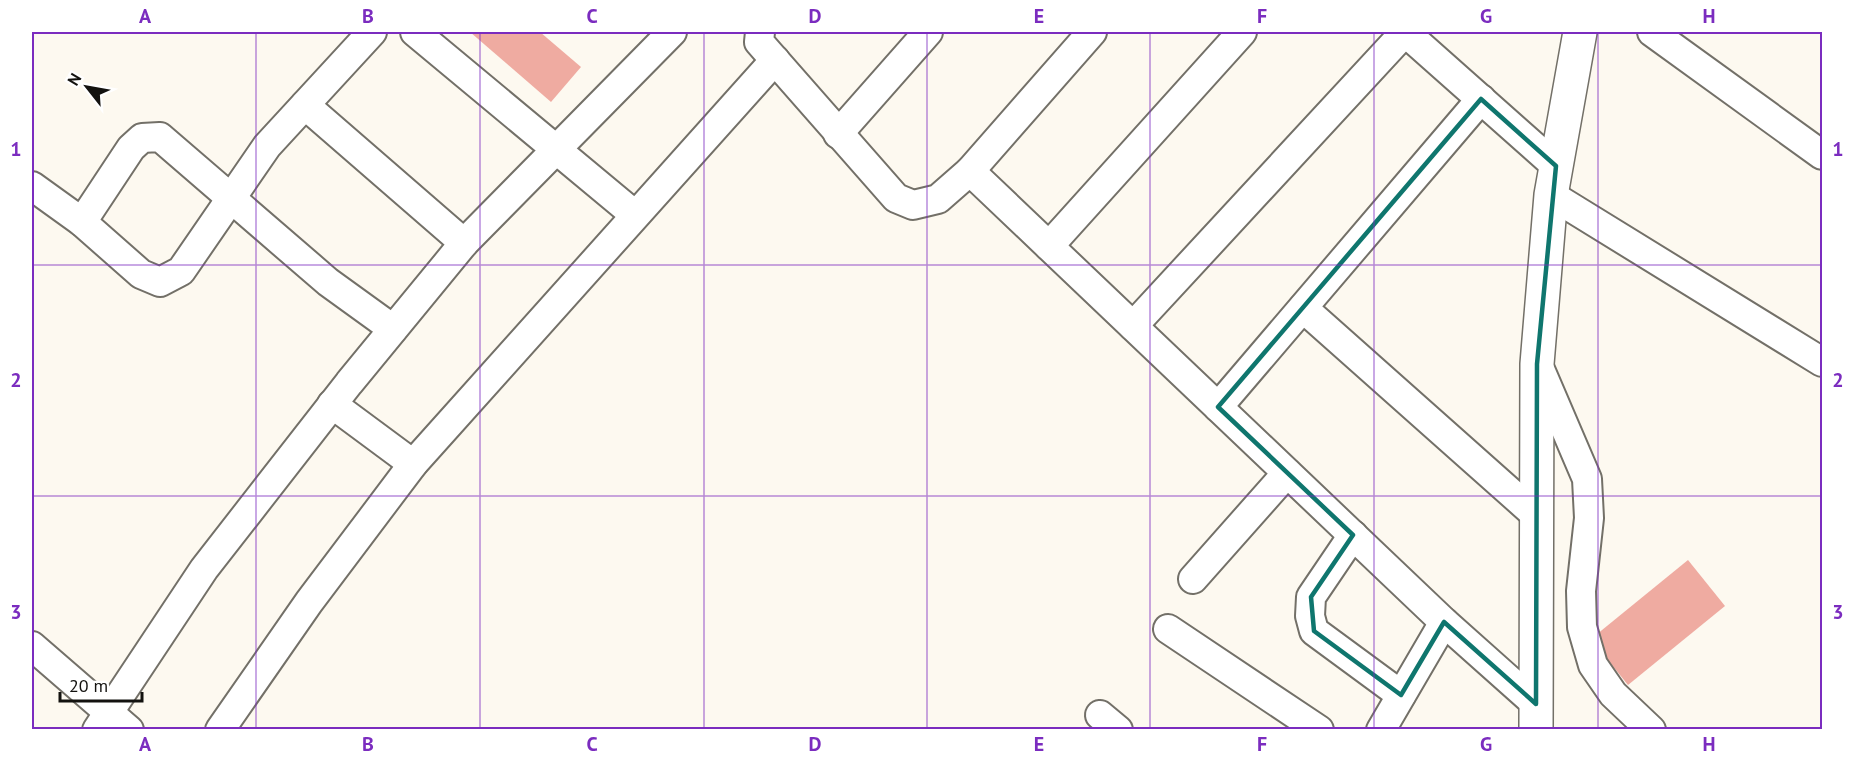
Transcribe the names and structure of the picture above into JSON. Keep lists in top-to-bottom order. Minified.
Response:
{"scale_bar":"20 m","north":"top left","grid":{"columns":["A","B","C","D","E","F","G","H"],"rows":["1","2","3"]}}
